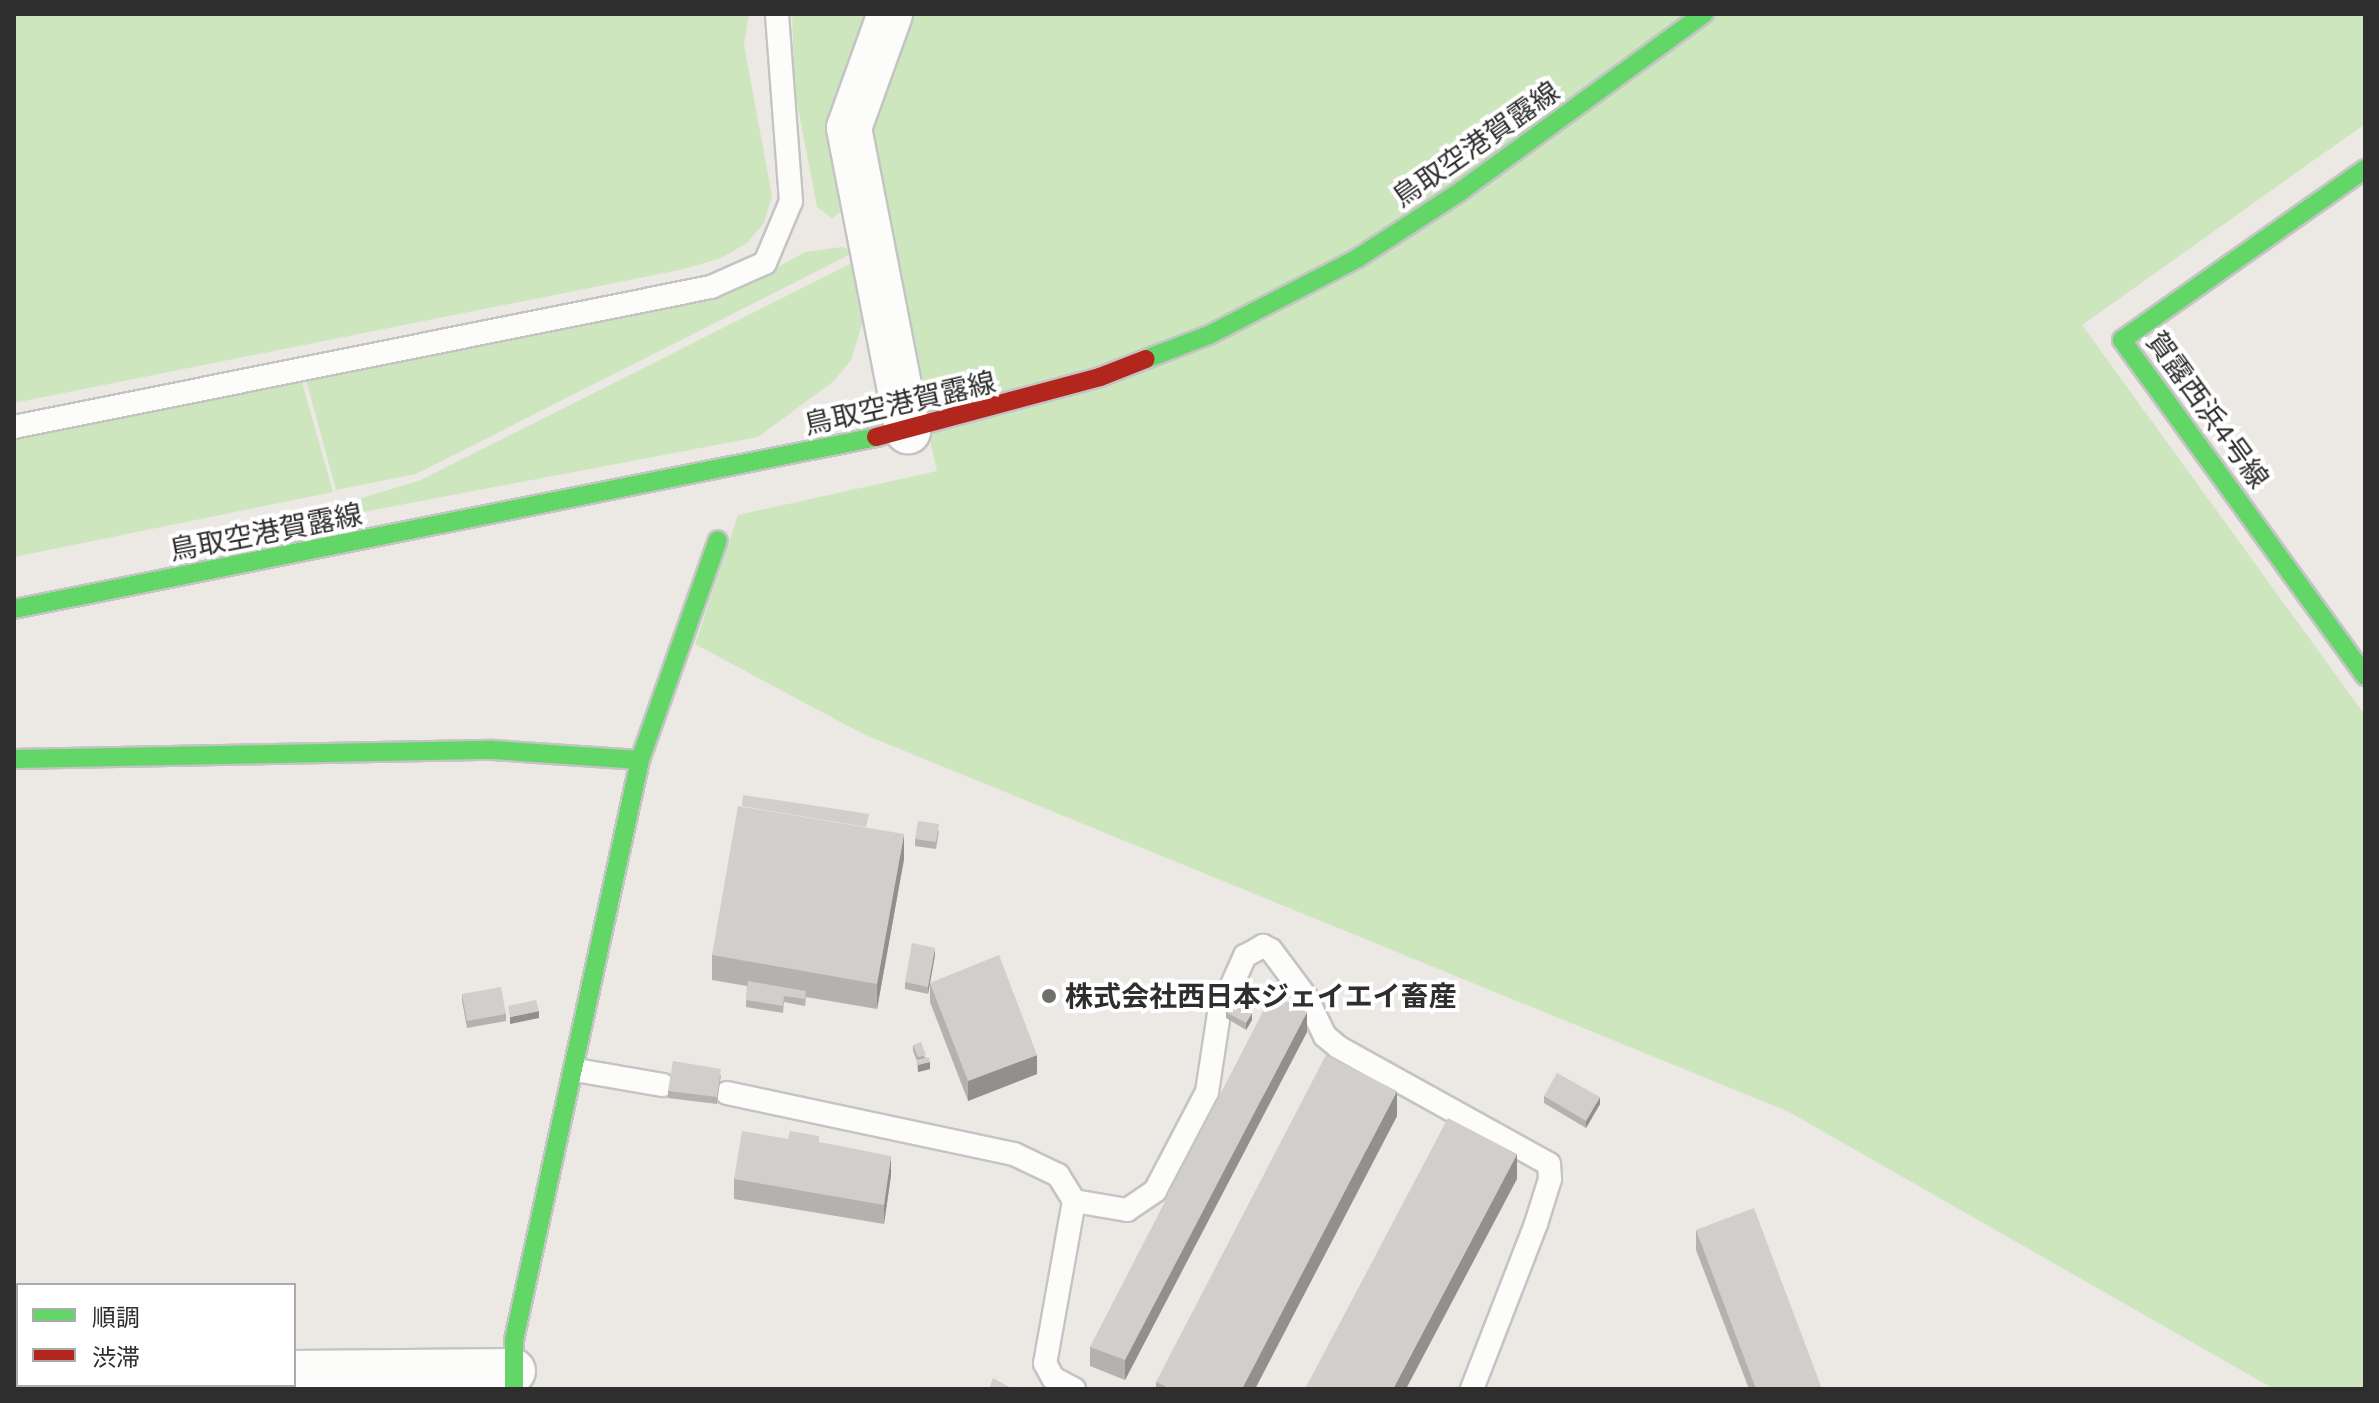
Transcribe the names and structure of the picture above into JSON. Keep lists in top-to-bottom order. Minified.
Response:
{"streets":{"street":["鳥取空港賀露線","賀露西浜4号線"]},"places":["株式会社西日本ジェイエイ畜産"],"legend":["順調","渋滞"]}
